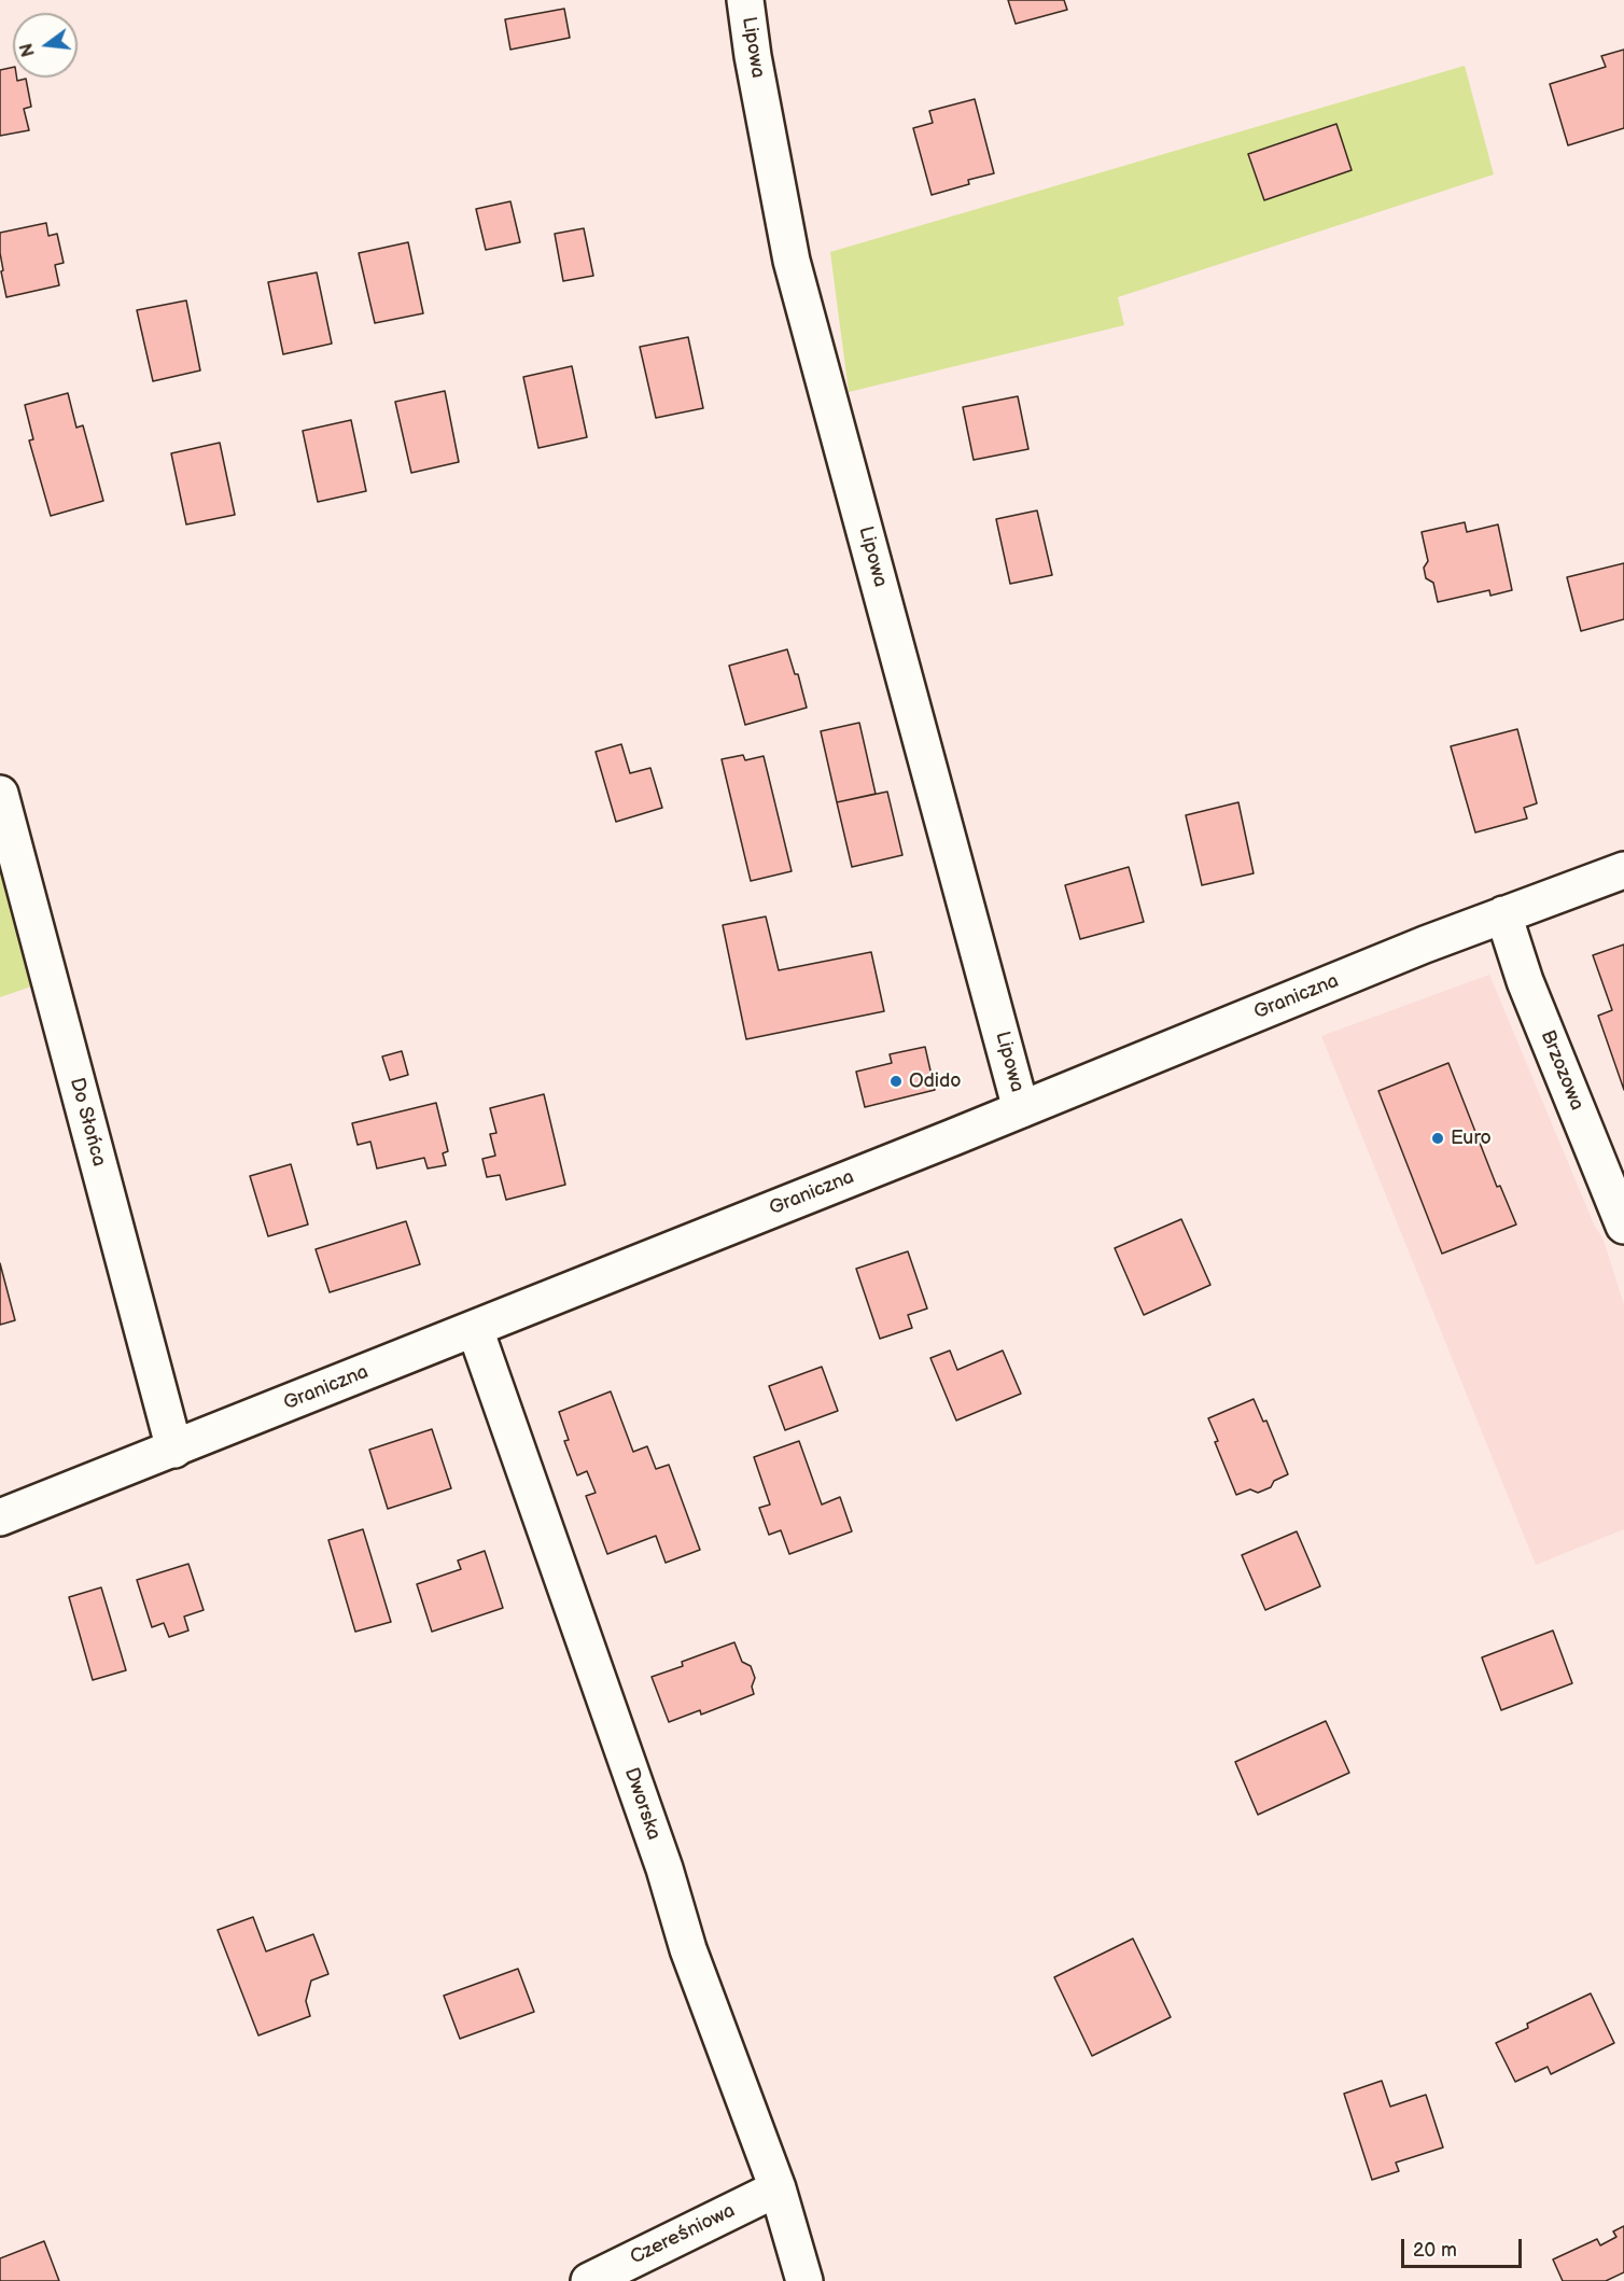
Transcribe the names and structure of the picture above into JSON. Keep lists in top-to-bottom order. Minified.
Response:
{"streets":{"street":["Lipowa","Graniczna","Brzozowa","Do Słońca","Dworska","Czereśniowa"]},"crossings":[["Lipowa","Graniczna"],["Graniczna","Brzozowa"],["Graniczna","Do Słońca"],["Graniczna","Dworska"],["Dworska","Czereśniowa"]],"places":["Odido","Euro"],"scale_bar":"20 m","north":"left"}
